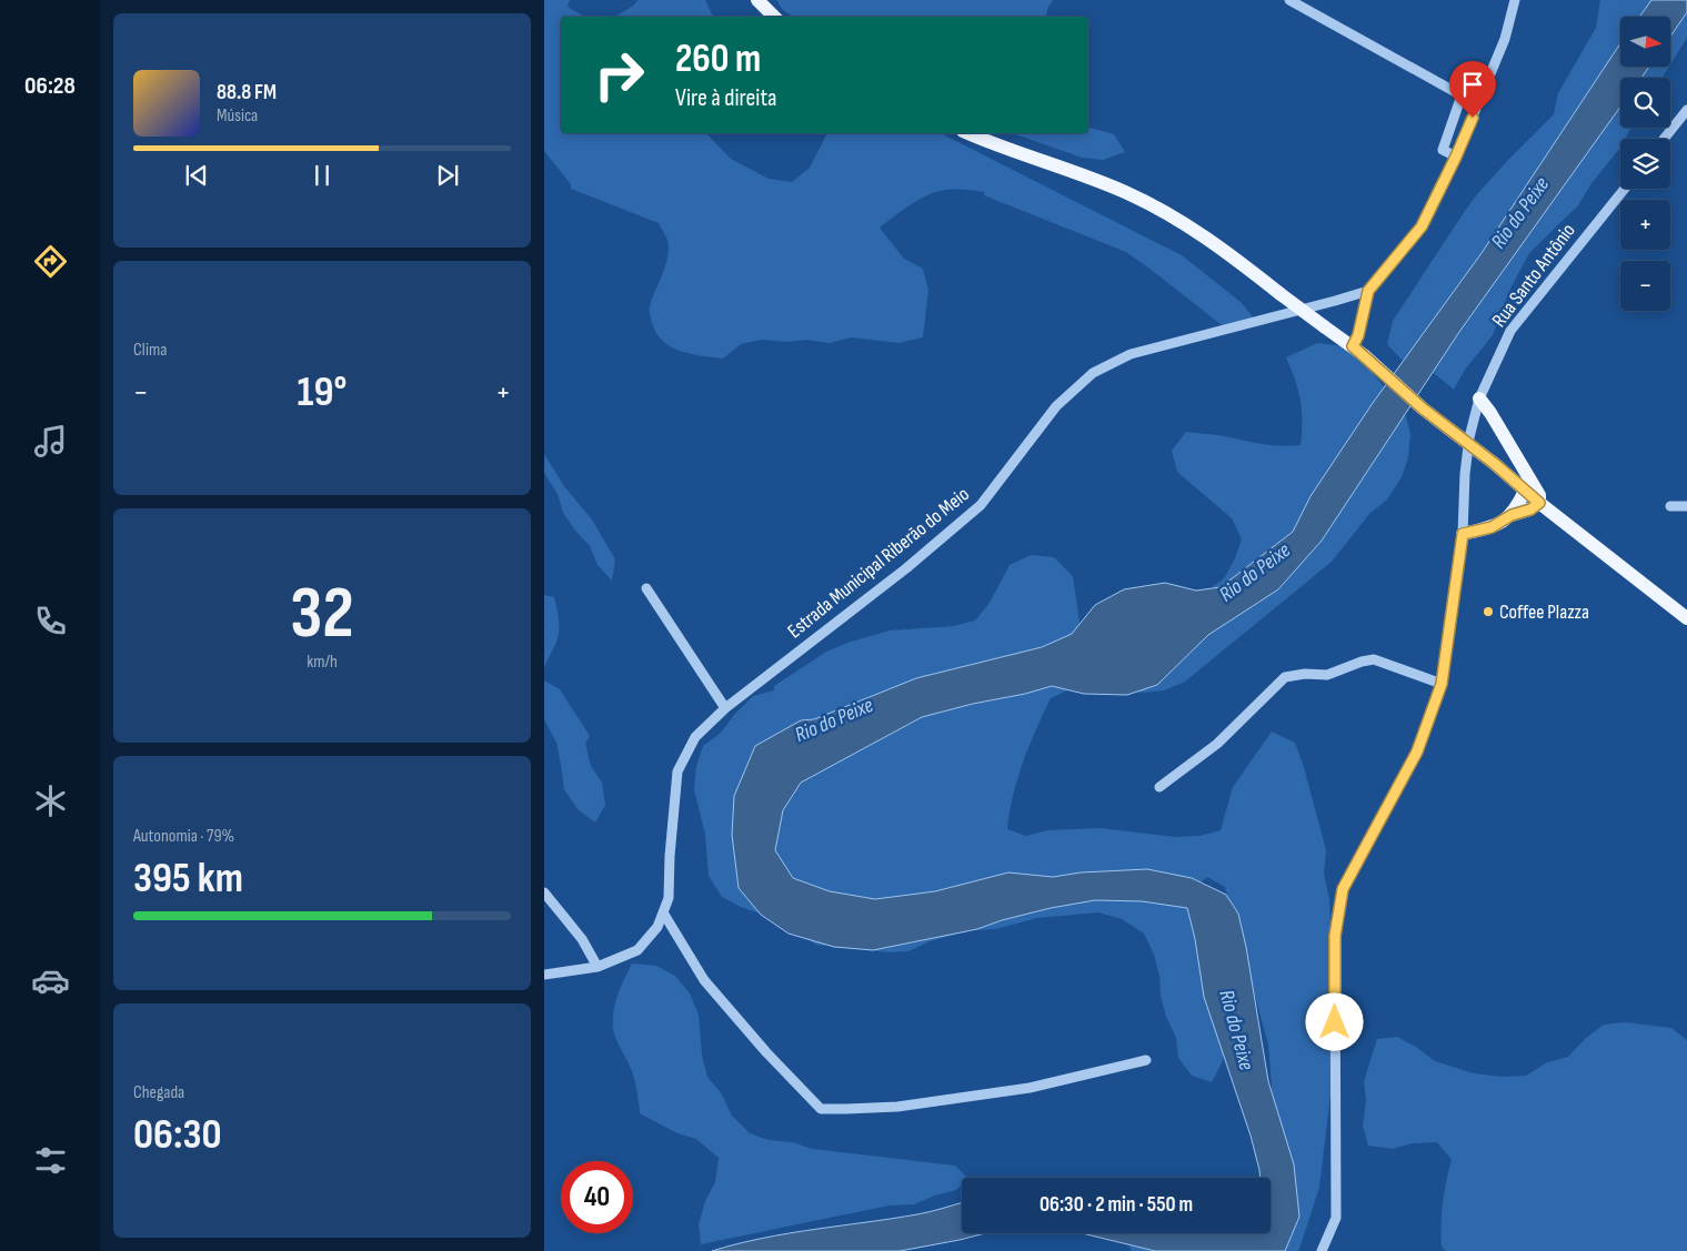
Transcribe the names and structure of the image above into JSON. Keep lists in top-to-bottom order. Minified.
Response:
{"streets":{"street":["Rua Santo Antônio","Estrada Municipal Riberão do Meio"]},"water":["Rio do Peixe"],"places":["Coffee Plazza"],"north":"right","page":{"tabs":"06:28","map_buttons":["+","−"],"turn":["260 m","Vire à direita"],"song":["88.8 FM","Música"],"tile":["Clima",["32","km/h"],["Autonomia · 79%","395 km"],["Chegada","06:30"]],"heat":["−","19°","+"],"limit":"40","trip":"06:30 · 2 min · 550 m"}}
